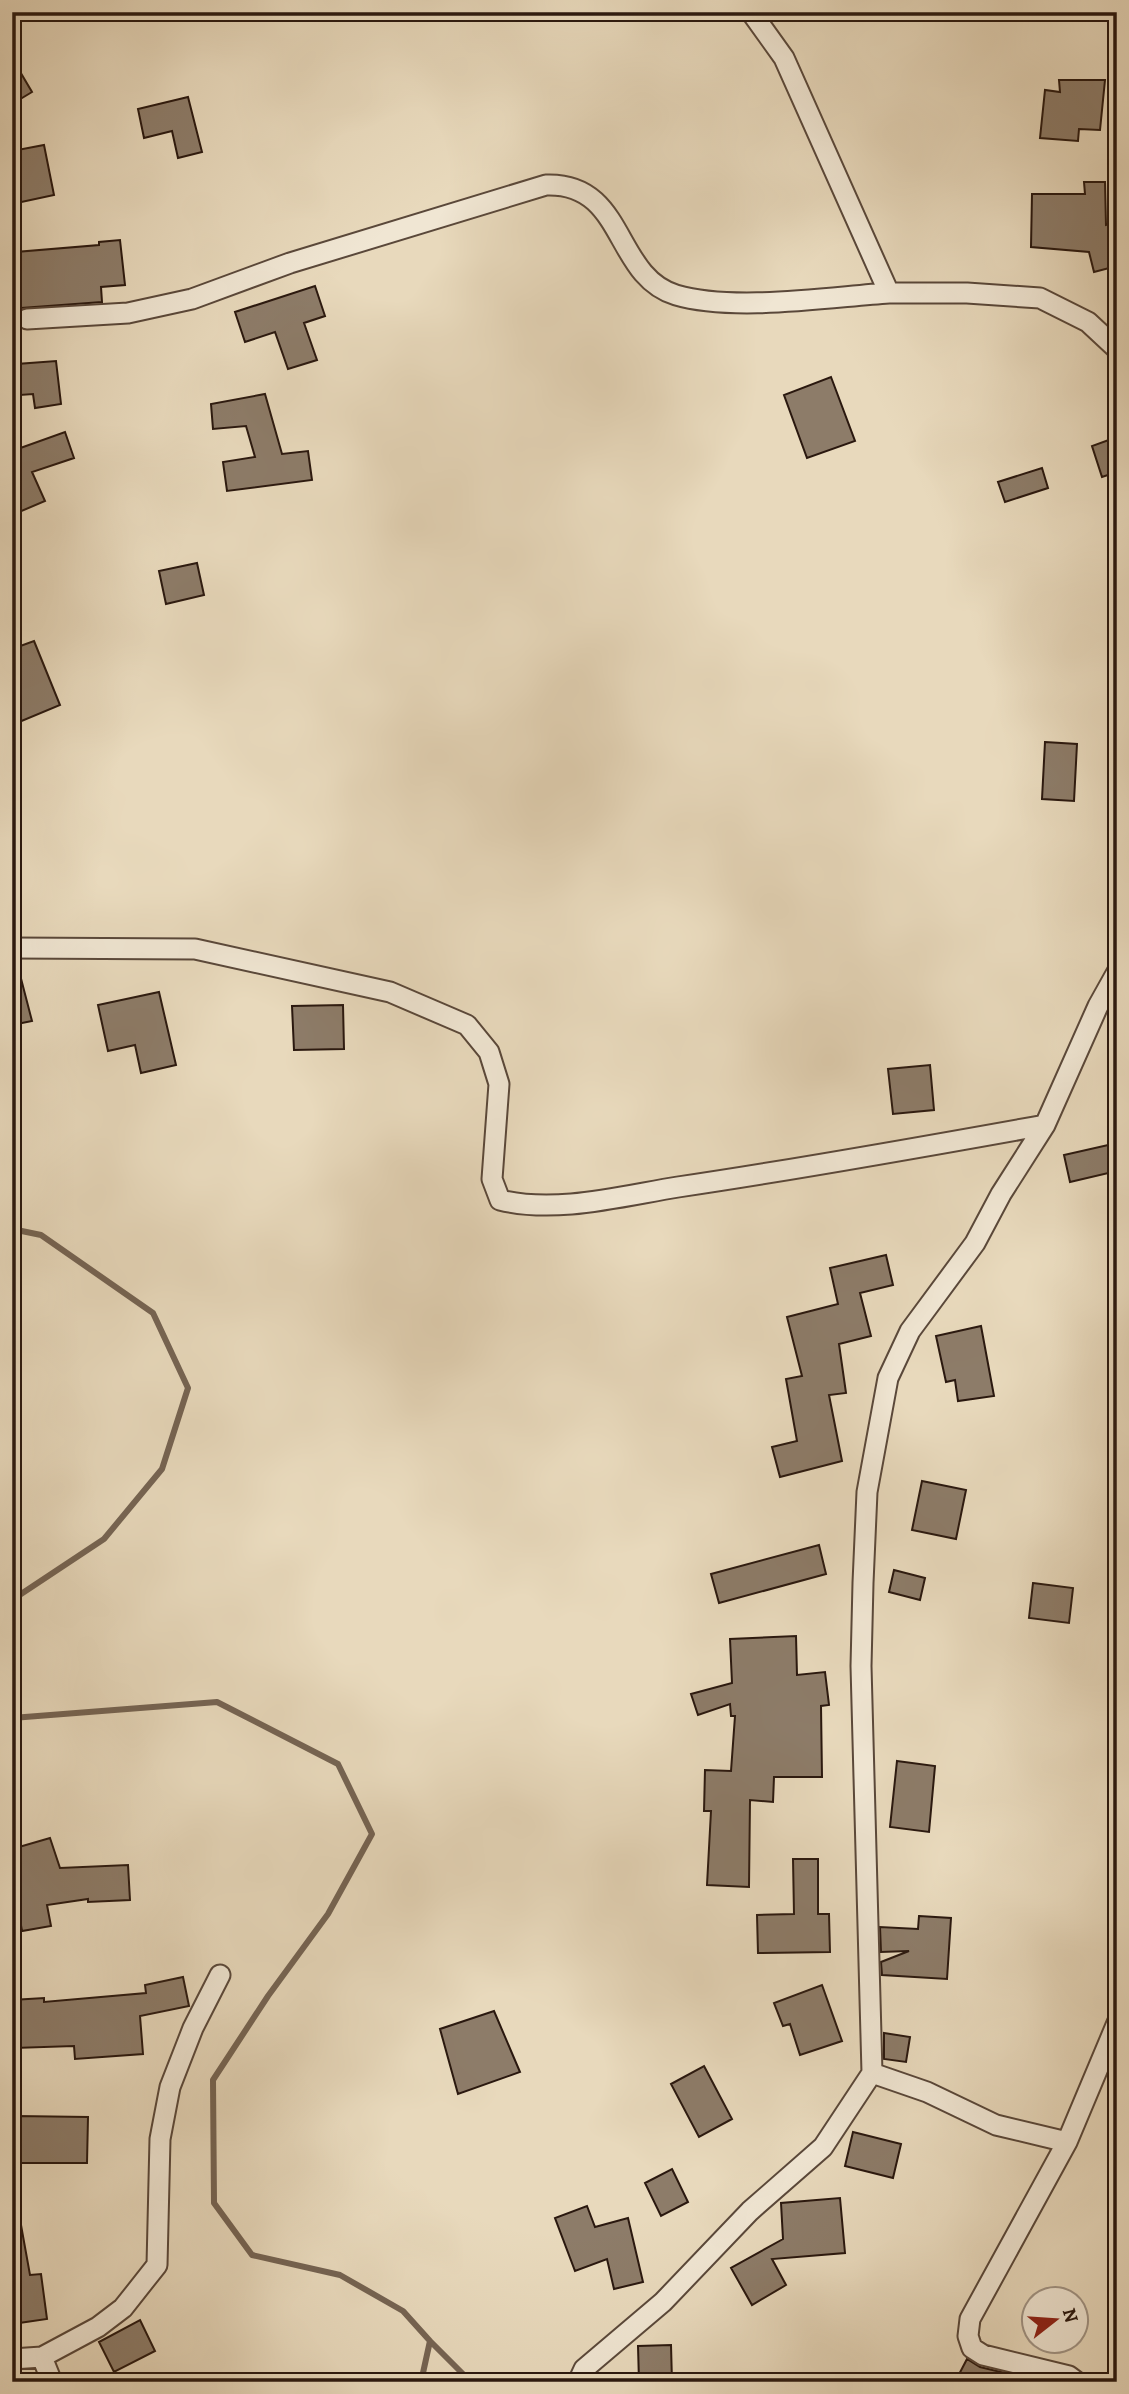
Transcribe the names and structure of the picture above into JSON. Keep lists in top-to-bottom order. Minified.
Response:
{"north":"right"}
